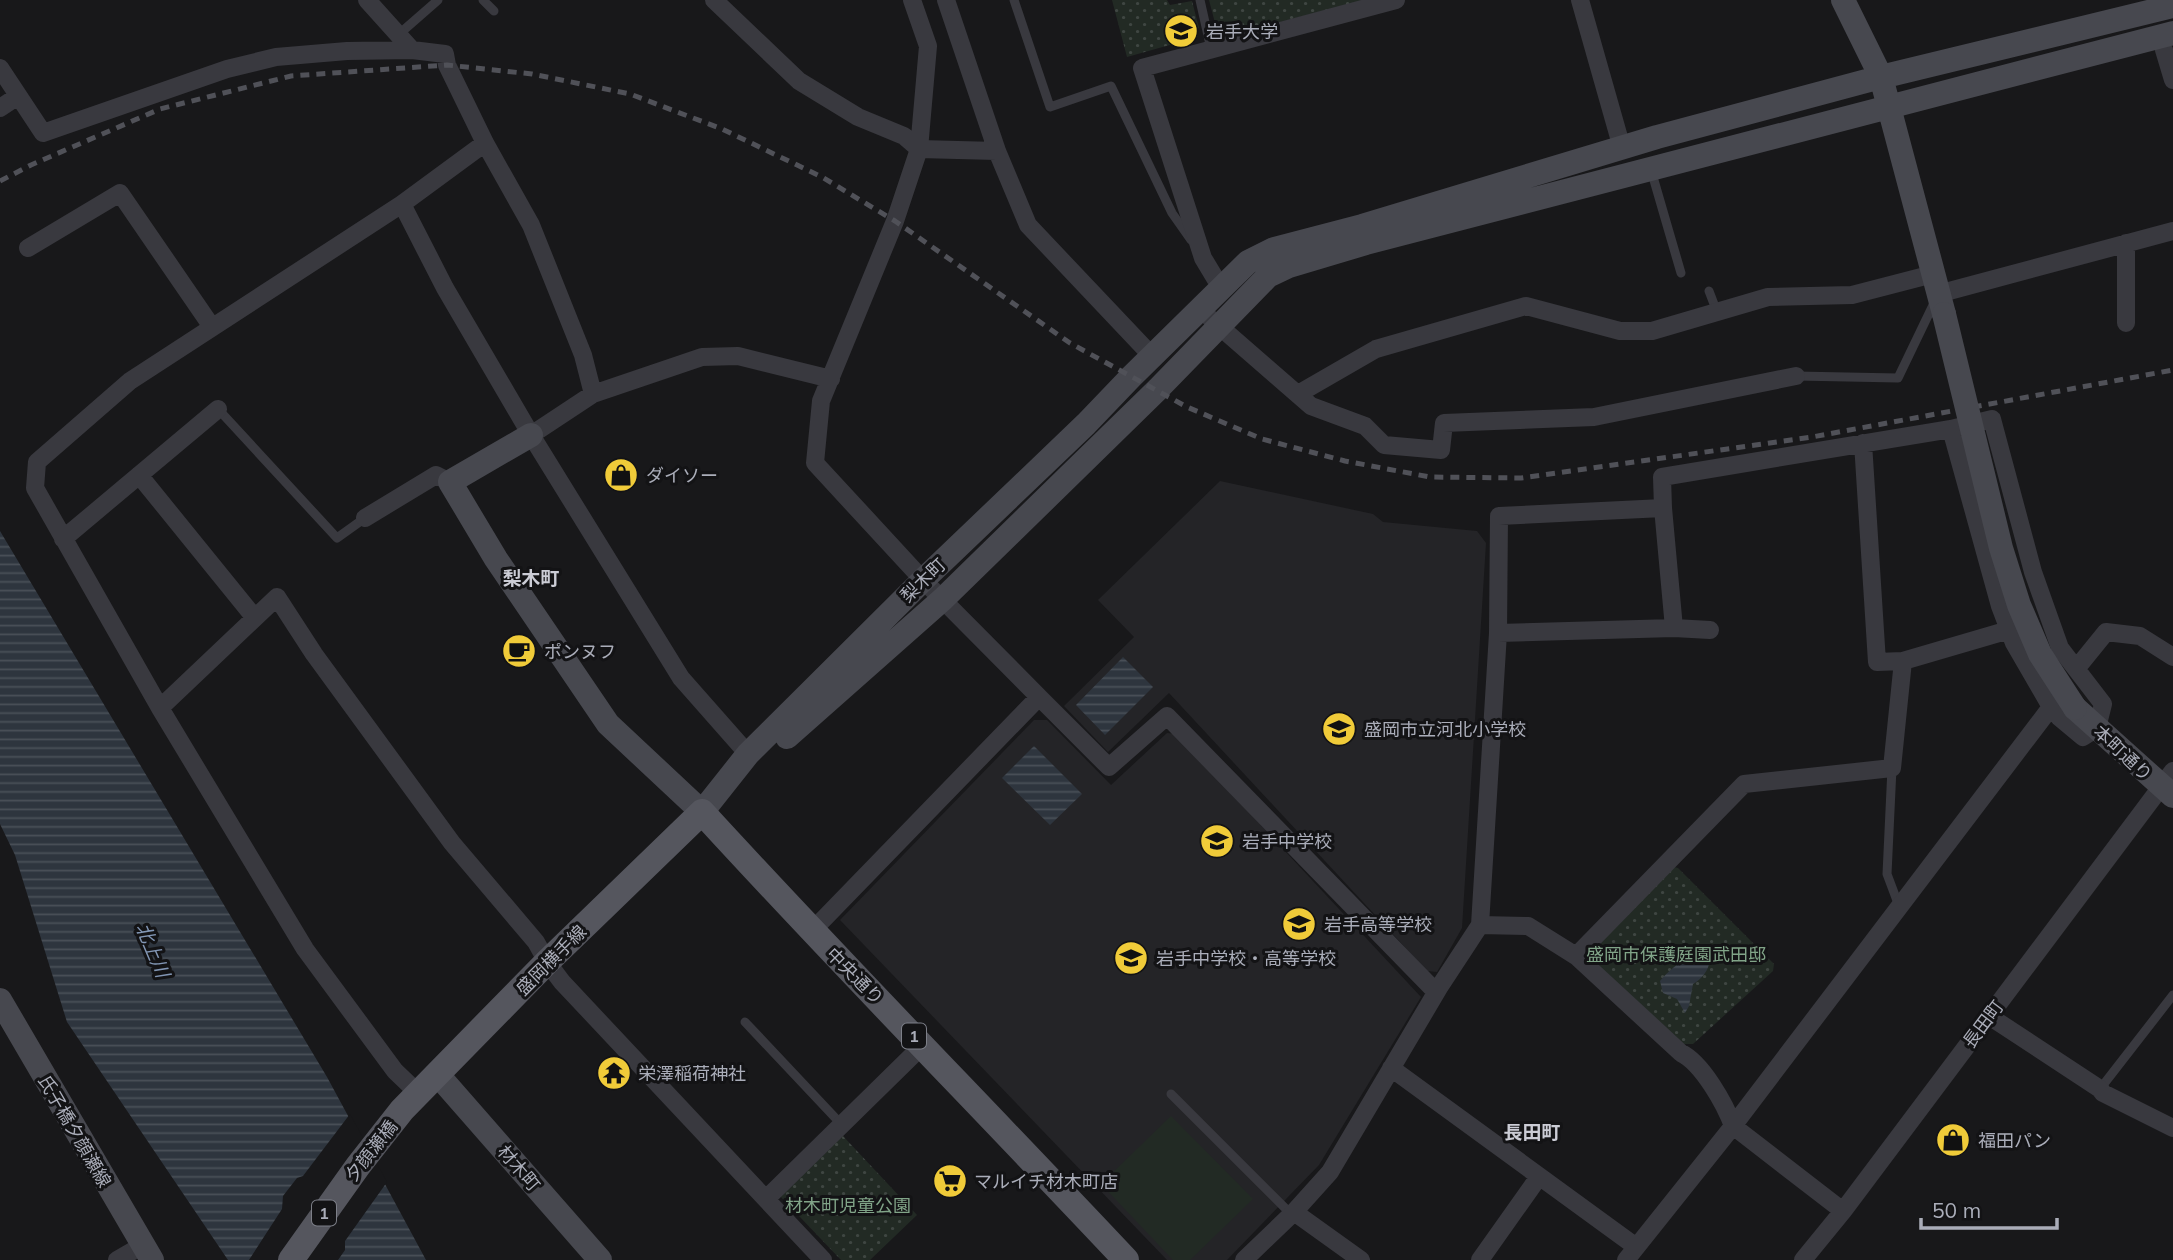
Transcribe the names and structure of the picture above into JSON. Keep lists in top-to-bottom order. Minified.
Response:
{"streets":{"main road":["盛岡横手線","中央通り","1","夕顔瀬橋"],"street":["梨木町","本町通り","長田町","氏子橋夕顔瀬線","材木町"]},"crossings":[["梨木町","本町通り"],["梨木町","盛岡横手線"],["梨木町","中央通り"],["本町通り","長田町"],["盛岡横手線","中央通り"],["盛岡横手線","夕顔瀬橋"],["盛岡横手線","材木町"]],"districts":["梨木町","長田町"],"water":["北上川"],"parks":["盛岡市保護庭園武田邸","材木町児童公園"],"places":{"school or university":["岩手大学","盛岡市立河北小学校","岩手中学校","岩手高等学校","岩手中学校・高等学校"],"shop":["ダイソー","福田パン"],"cafe":["ポンヌフ"],"temple":["栄澤稲荷神社"],"supermarket":["マルイチ材木町店"]},"scale_bar":"50 m"}
